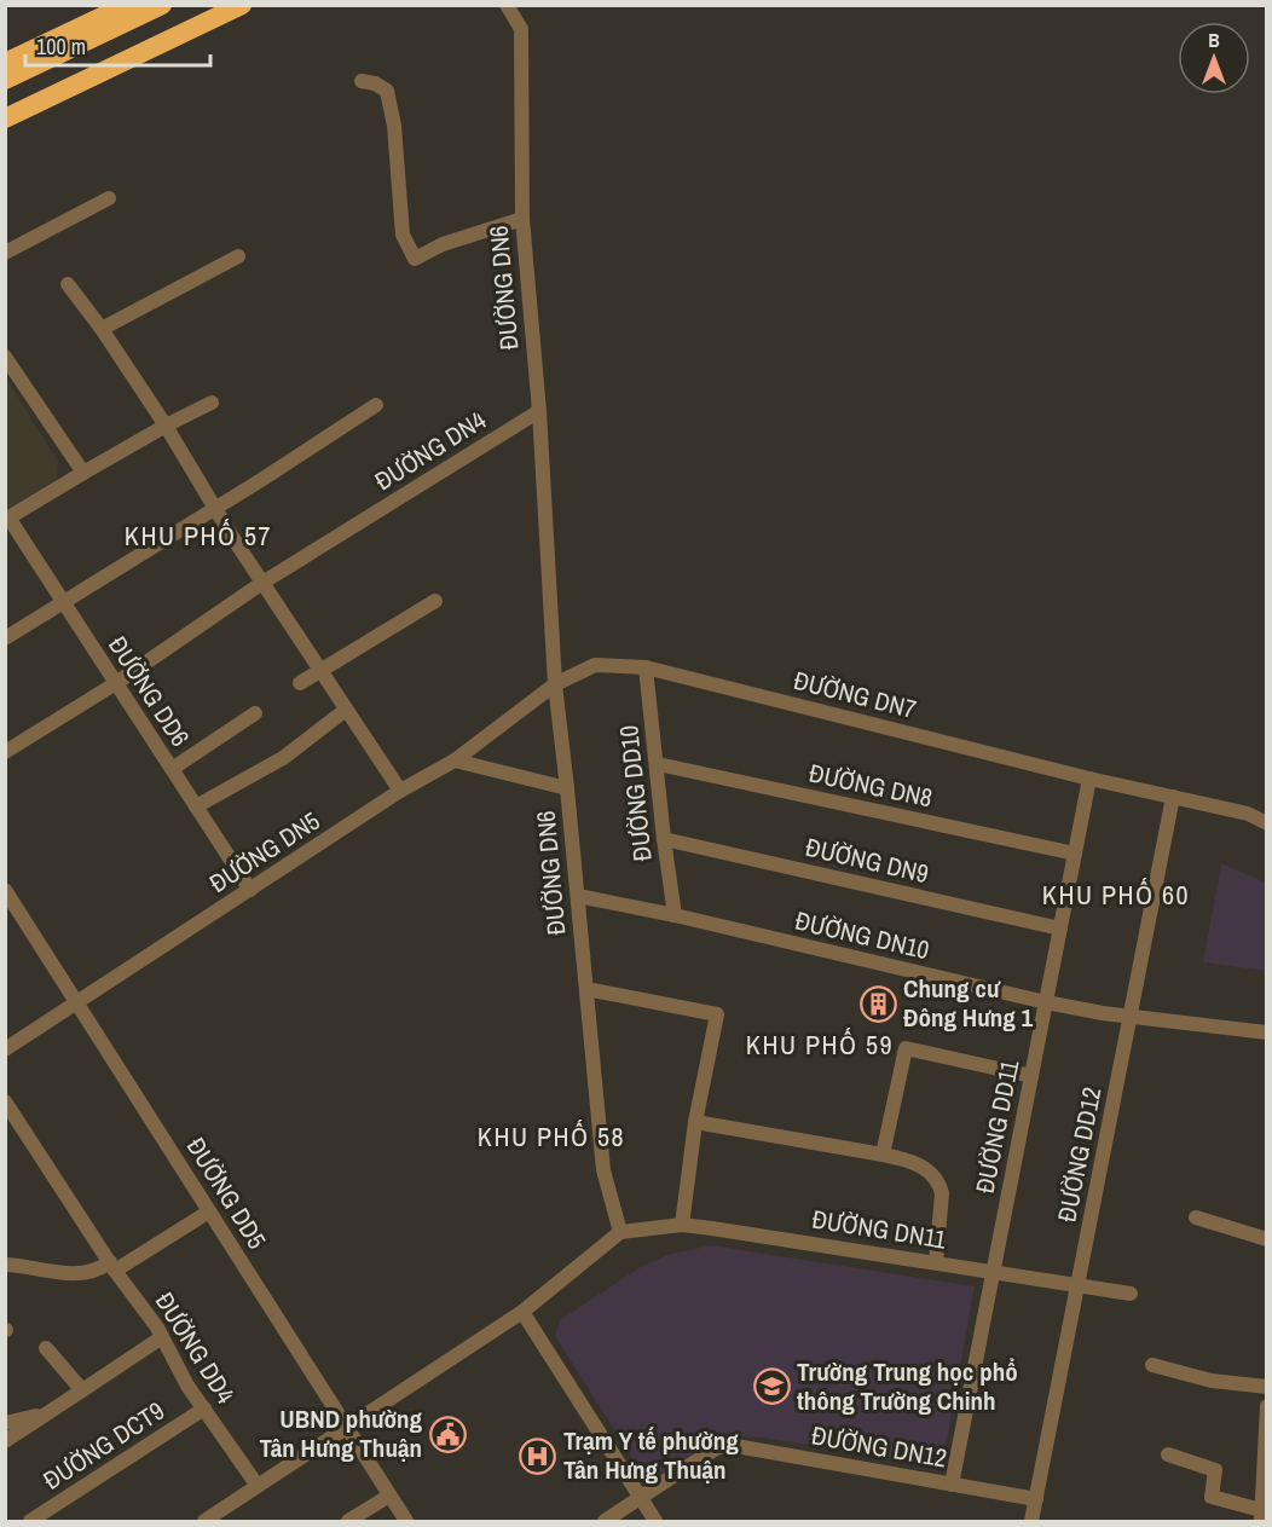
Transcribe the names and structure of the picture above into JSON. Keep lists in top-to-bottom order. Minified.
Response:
{"streets":{"street":["ĐƯỜNG DN6","ĐƯỜNG DN4","ĐƯỜNG DD6","ĐƯỜNG DN7","ĐƯỜNG DN8","ĐƯỜNG DD10","ĐƯỜNG DN5","ĐƯỜNG DN9","ĐƯỜNG DN10","ĐƯỜNG DD11","ĐƯỜNG DD12","ĐƯỜNG DD5","ĐƯỜNG DN11","ĐƯỜNG DD4","ĐƯỜNG DCT9","ĐƯỜNG DN12"]},"crossings":[["ĐƯỜNG DN6","ĐƯỜNG DN4"],["ĐƯỜNG DN6","ĐƯỜNG DN7"],["ĐƯỜNG DN6","ĐƯỜNG DN10"],["ĐƯỜNG DN6","ĐƯỜNG DN11"],["ĐƯỜNG DD6","ĐƯỜNG DN5"],["ĐƯỜNG DN7","ĐƯỜNG DD10"],["ĐƯỜNG DN7","ĐƯỜNG DN5"],["ĐƯỜNG DN7","ĐƯỜNG DD11"],["ĐƯỜNG DN7","ĐƯỜNG DD12"],["ĐƯỜNG DN8","ĐƯỜNG DD10"],["ĐƯỜNG DN8","ĐƯỜNG DD11"],["ĐƯỜNG DD10","ĐƯỜNG DN9"],["ĐƯỜNG DD10","ĐƯỜNG DN10"],["ĐƯỜNG DN5","ĐƯỜNG DD5"],["ĐƯỜNG DN9","ĐƯỜNG DD11"],["ĐƯỜNG DN10","ĐƯỜNG DD11"],["ĐƯỜNG DN10","ĐƯỜNG DD12"],["ĐƯỜNG DD11","ĐƯỜNG DN11"],["ĐƯỜNG DD11","ĐƯỜNG DN12"],["ĐƯỜNG DD12","ĐƯỜNG DN11"],["ĐƯỜNG DD12","ĐƯỜNG DN12"],["ĐƯỜNG DD4","ĐƯỜNG DCT9"]],"districts":["KHU PHỐ 57","KHU PHỐ 60","KHU PHỐ 59","KHU PHỐ 58"],"places":{"building":["Chung cư Đông Hưng 1"],"school or university":["Trường Trung học phổ thông Trường Chinh"],"public building":["UBND phường Tân Hưng Thuận"],"hospital":["Trạm Y tế phường Tân Hưng Thuận"]},"scale_bar":"100 m","north":"top"}
